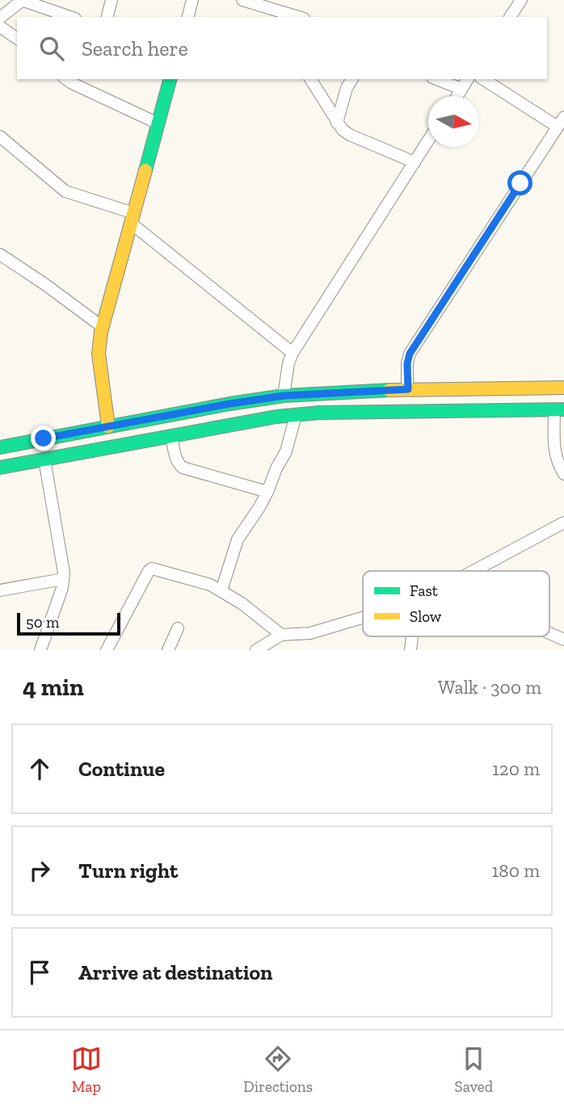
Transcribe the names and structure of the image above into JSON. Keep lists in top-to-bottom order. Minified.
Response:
{"legend":["Fast","Slow"],"scale_bar":"50 m","north":"right","page":{"search":"Search here","scale":"50 m","heading":["4 min","Walk · 300 m"],"list":[["Continue","120 m"],["Turn right","180 m"],"Arrive at destination"],"nav":["Map","Directions","Saved"]}}
